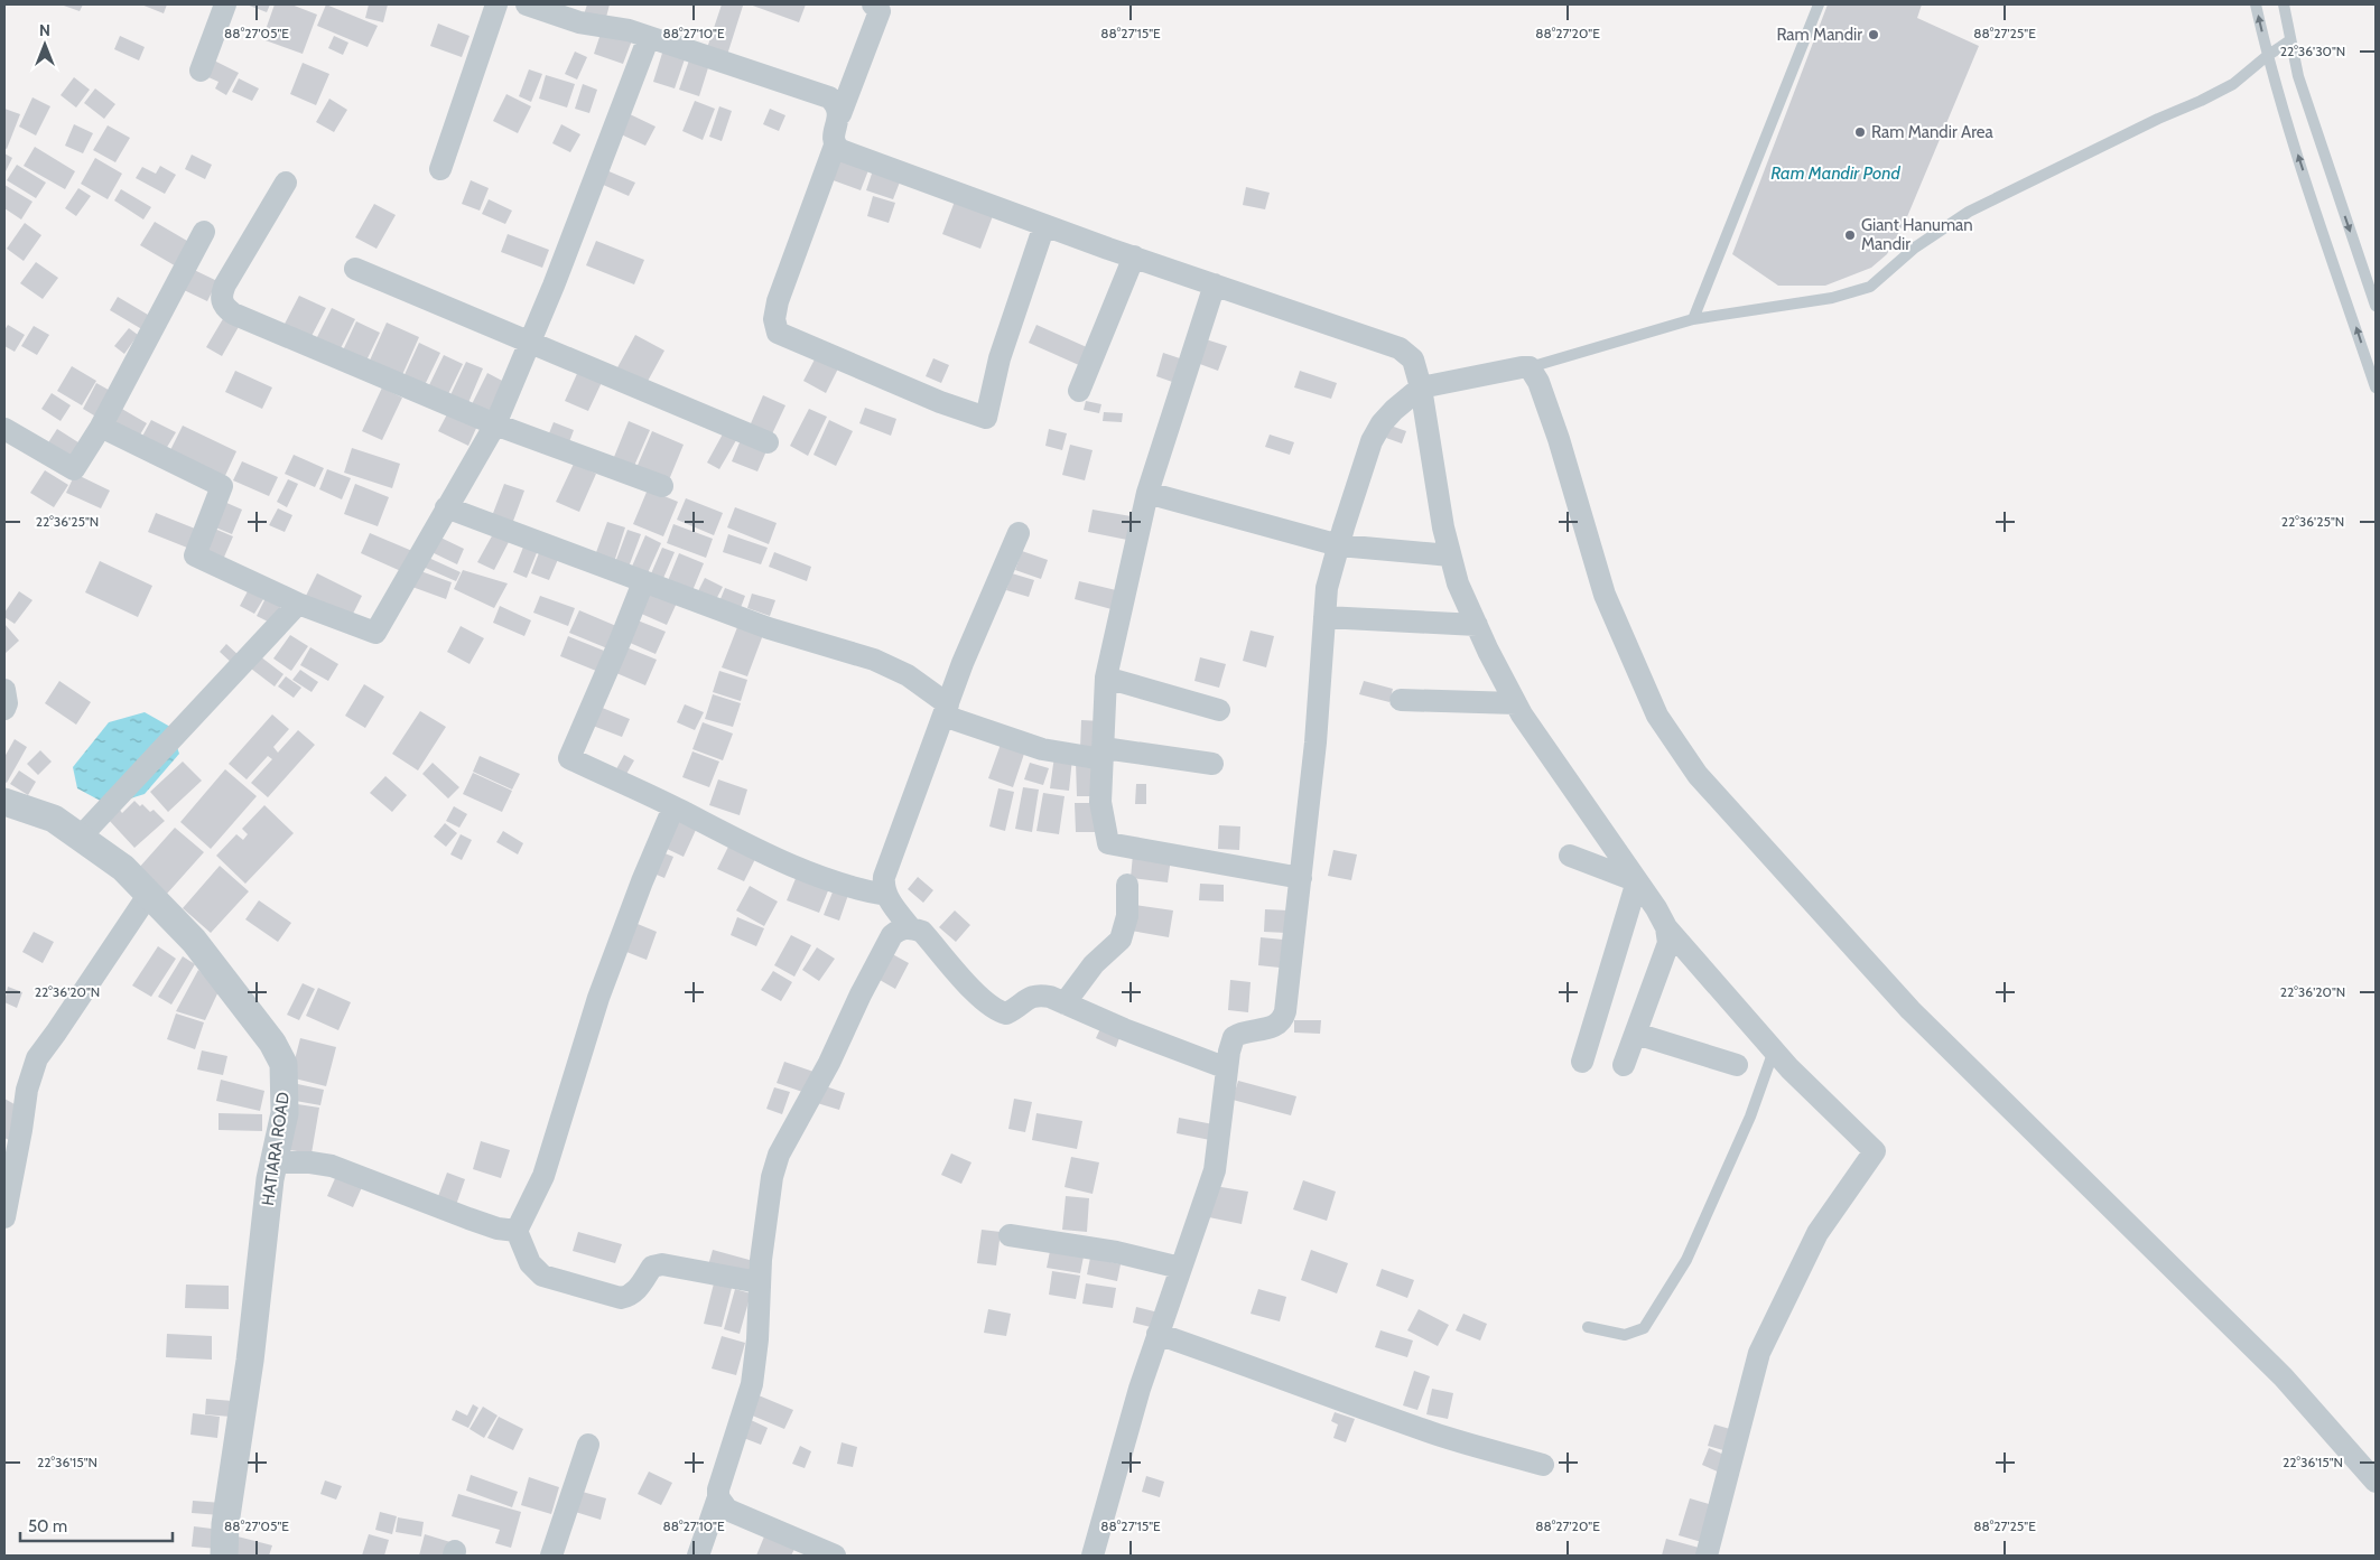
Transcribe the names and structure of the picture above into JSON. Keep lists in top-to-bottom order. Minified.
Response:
{"streets":{"street":["HATIARA ROAD"]},"water":["Ram Mandir Pond"],"places":["Ram Mandir","Ram Mandir Area","Giant Hanuman Mandir"],"scale_bar":"50 m","north":"top","coordinates":["88°27'05\"E","88°27'10\"E","88°27'15\"E","88°27'20\"E","88°27'25\"E","22°36'30\"N","22°36'25\"N","22°36'20\"N","22°36'15\"N"]}
